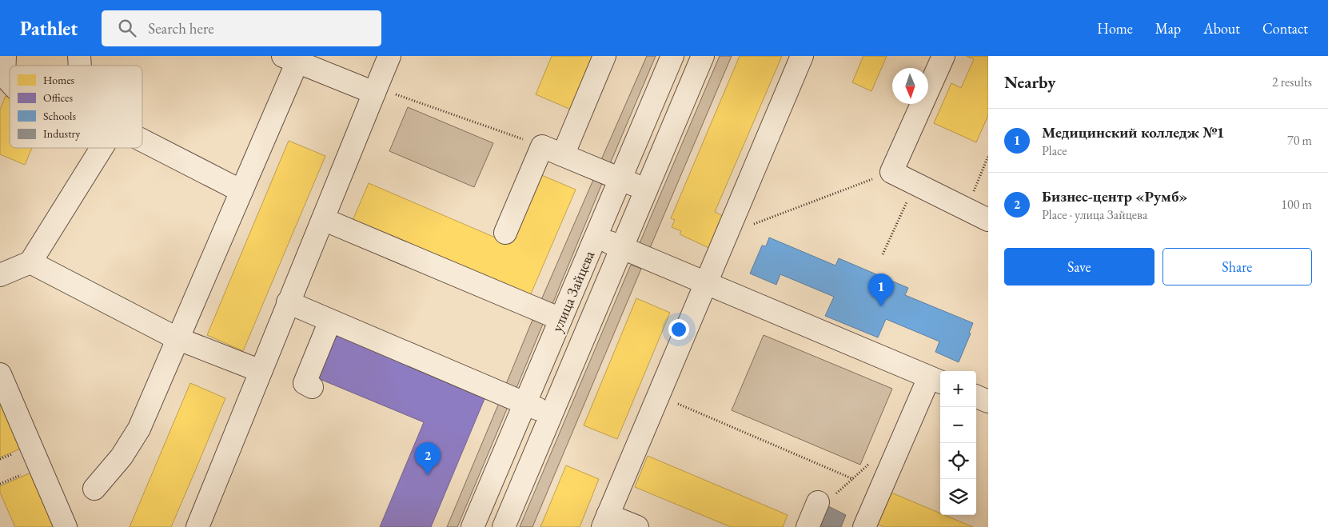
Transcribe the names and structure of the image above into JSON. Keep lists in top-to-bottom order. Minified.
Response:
{"streets":{"street":["улица Зайцева"]},"legend":["Homes","Offices","Schools","Industry"],"north":"bottom","page":{"header":"Pathlet","search":"Search here","nav":["Home","Map","About","Contact"],"heading":["Nearby","2 results"],"list":[{"mark":"1","name":"Медицинский колледж №1","note":"Place","value":"70 m"},{"mark":"2","name":"Бизнес-центр «Румб»","note":"Place · улица Зайцева","value":"100 m"}],"buttons":["Save","Share"],"pins":["1","2"],"map_buttons":["+","−"]}}
